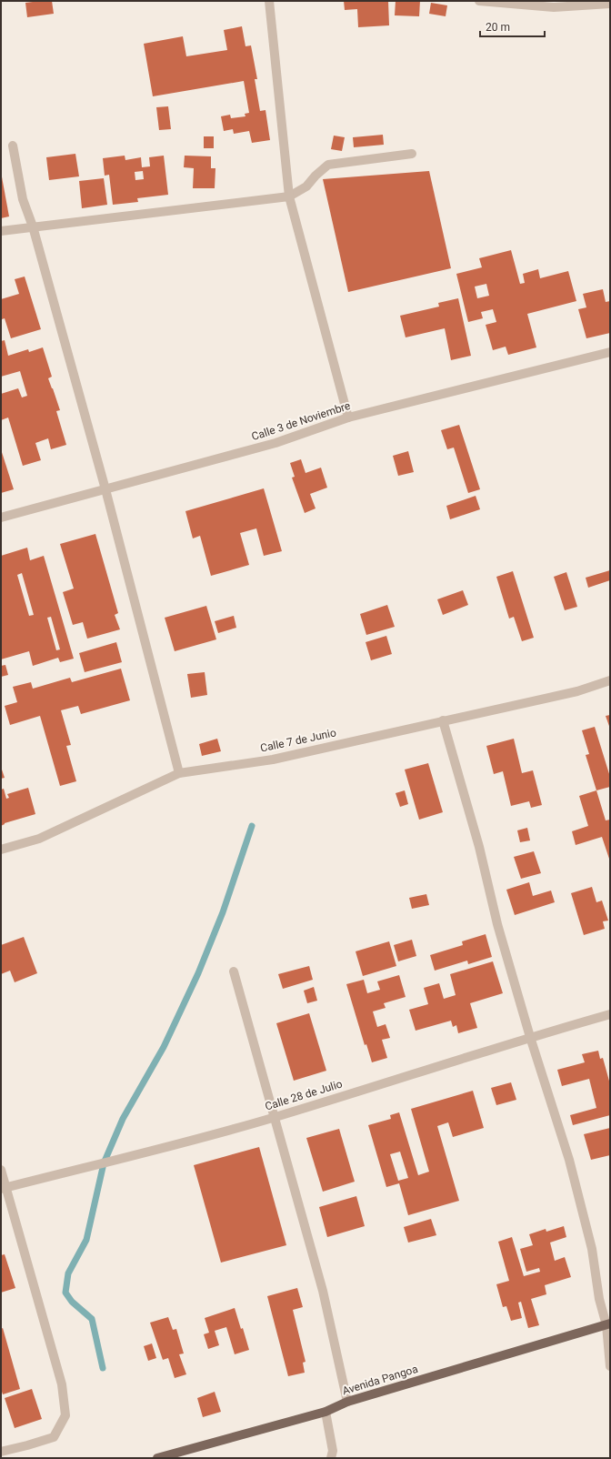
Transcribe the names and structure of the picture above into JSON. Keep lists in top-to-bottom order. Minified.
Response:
{"streets":{"main road":["Avenida Pangoa"],"street":["Calle 3 de Noviembre","Calle 7 de Junio","Calle 28 de Julio"]},"scale_bar":"20 m"}
